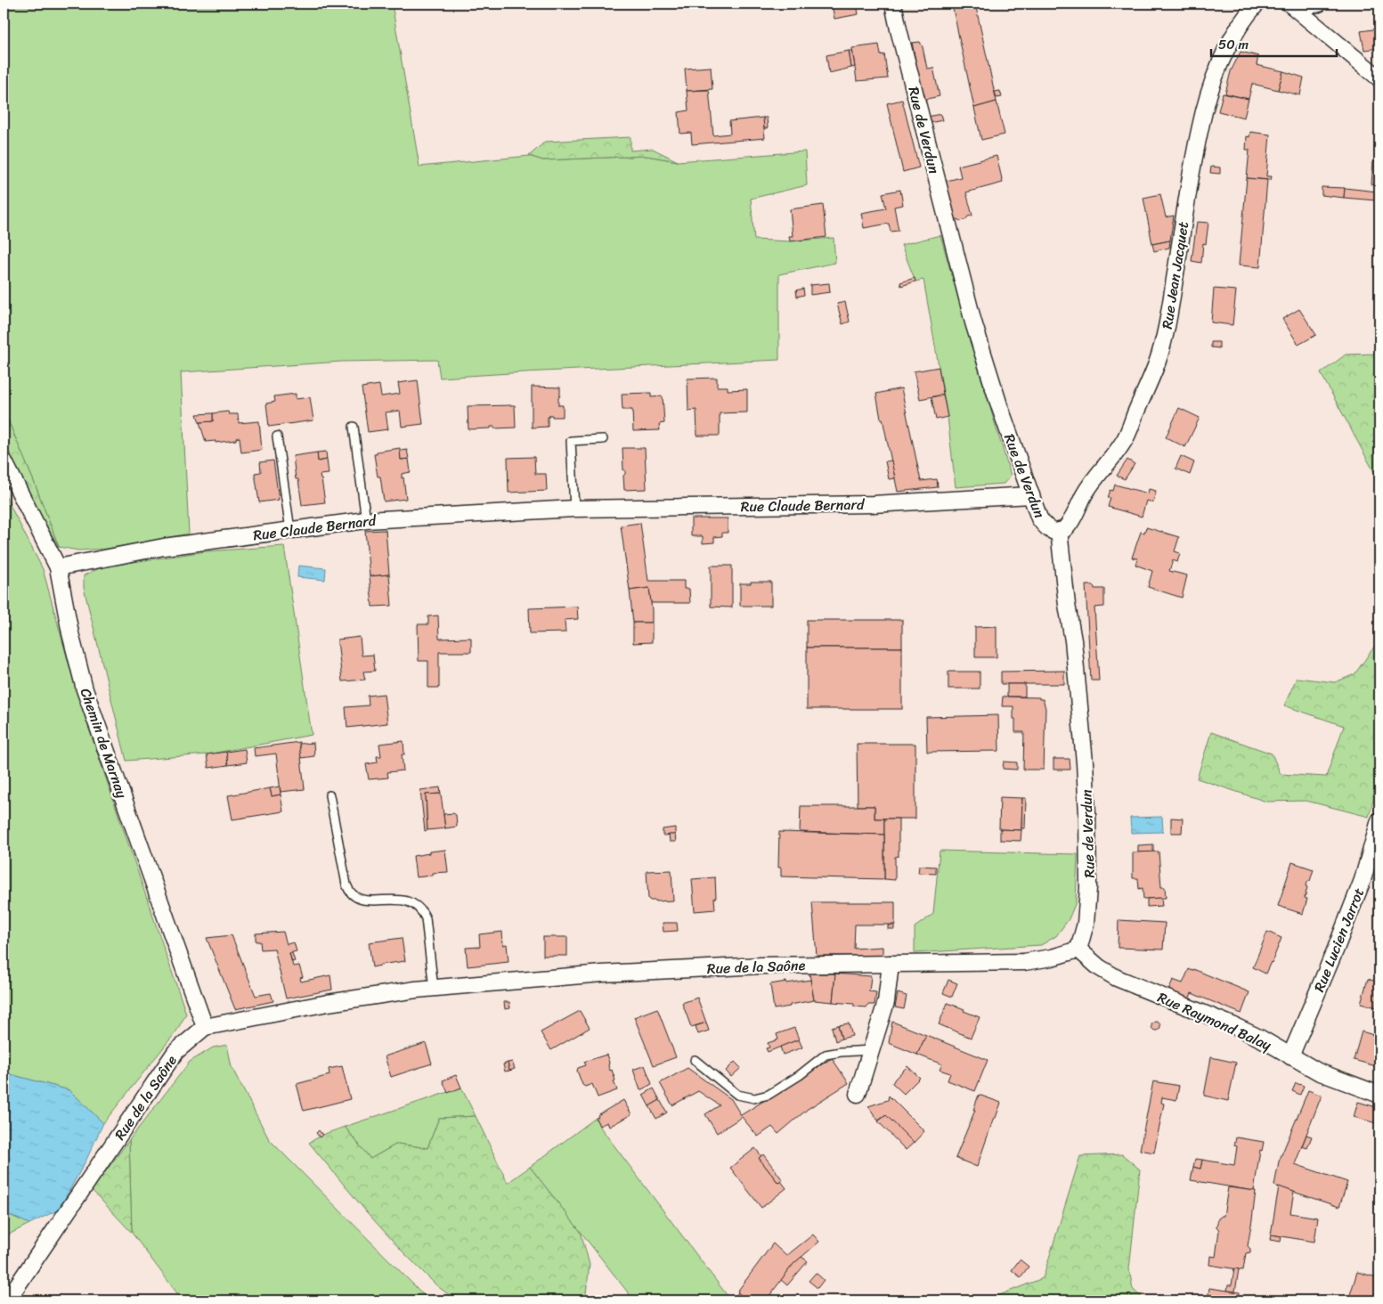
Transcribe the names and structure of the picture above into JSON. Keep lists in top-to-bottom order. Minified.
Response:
{"streets":{"street":["Rue de Verdun","Rue Jean Jacquet","Rue Claude Bernard","Chemin de Marnay","Rue Lucien Jarrot","Rue de la Saône","Rue Raymond Balay"]},"crossings":[["Rue de Verdun","Rue Jean Jacquet"],["Rue de Verdun","Rue Claude Bernard"],["Rue de Verdun","Rue de la Saône"],["Rue de Verdun","Rue Raymond Balay"],["Rue Claude Bernard","Chemin de Marnay"],["Chemin de Marnay","Rue de la Saône"],["Rue Lucien Jarrot","Rue Raymond Balay"],["Rue de la Saône","Rue Raymond Balay"]],"scale_bar":"50 m"}
